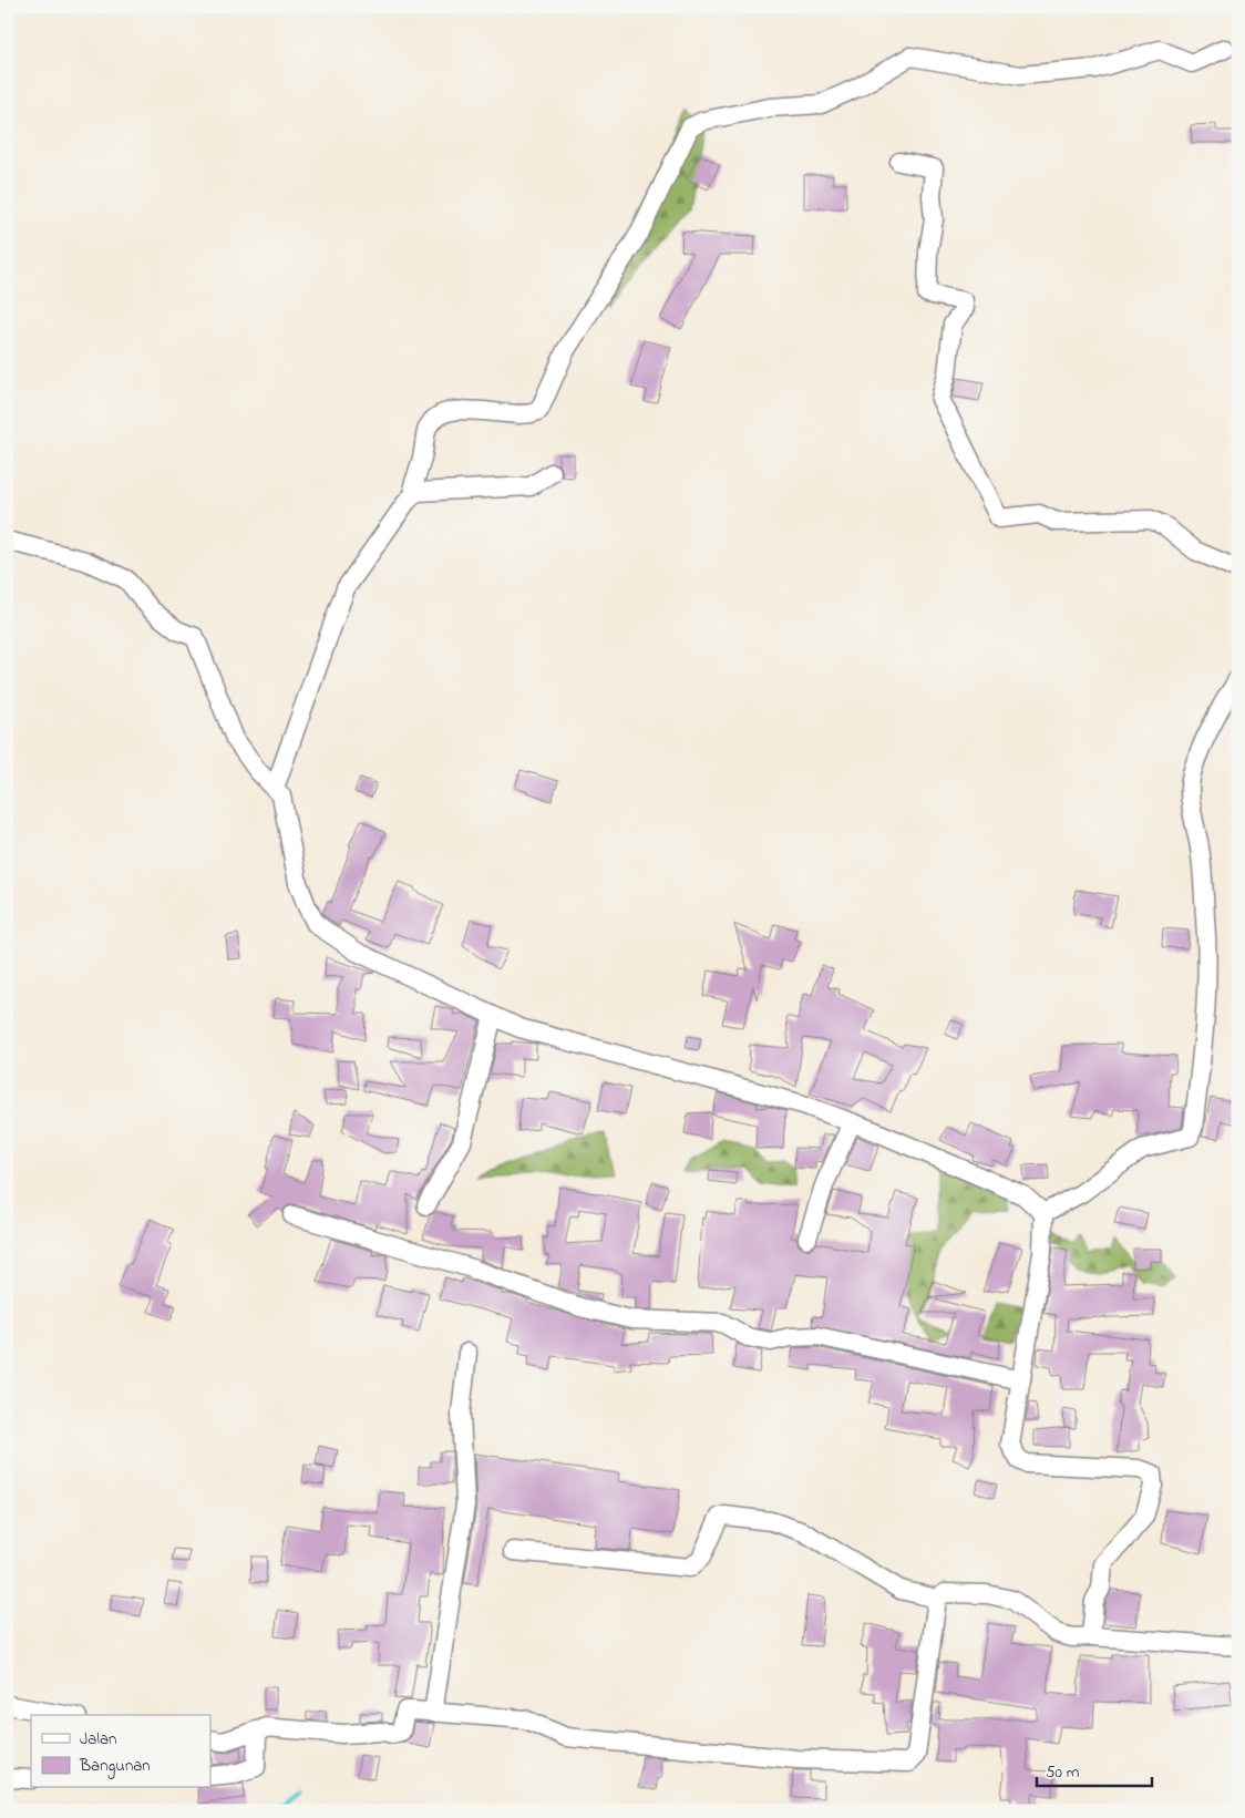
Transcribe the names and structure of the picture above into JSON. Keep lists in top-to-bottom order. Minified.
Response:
{"legend":["Jalan","Bangunan"],"scale_bar":"50 m"}
